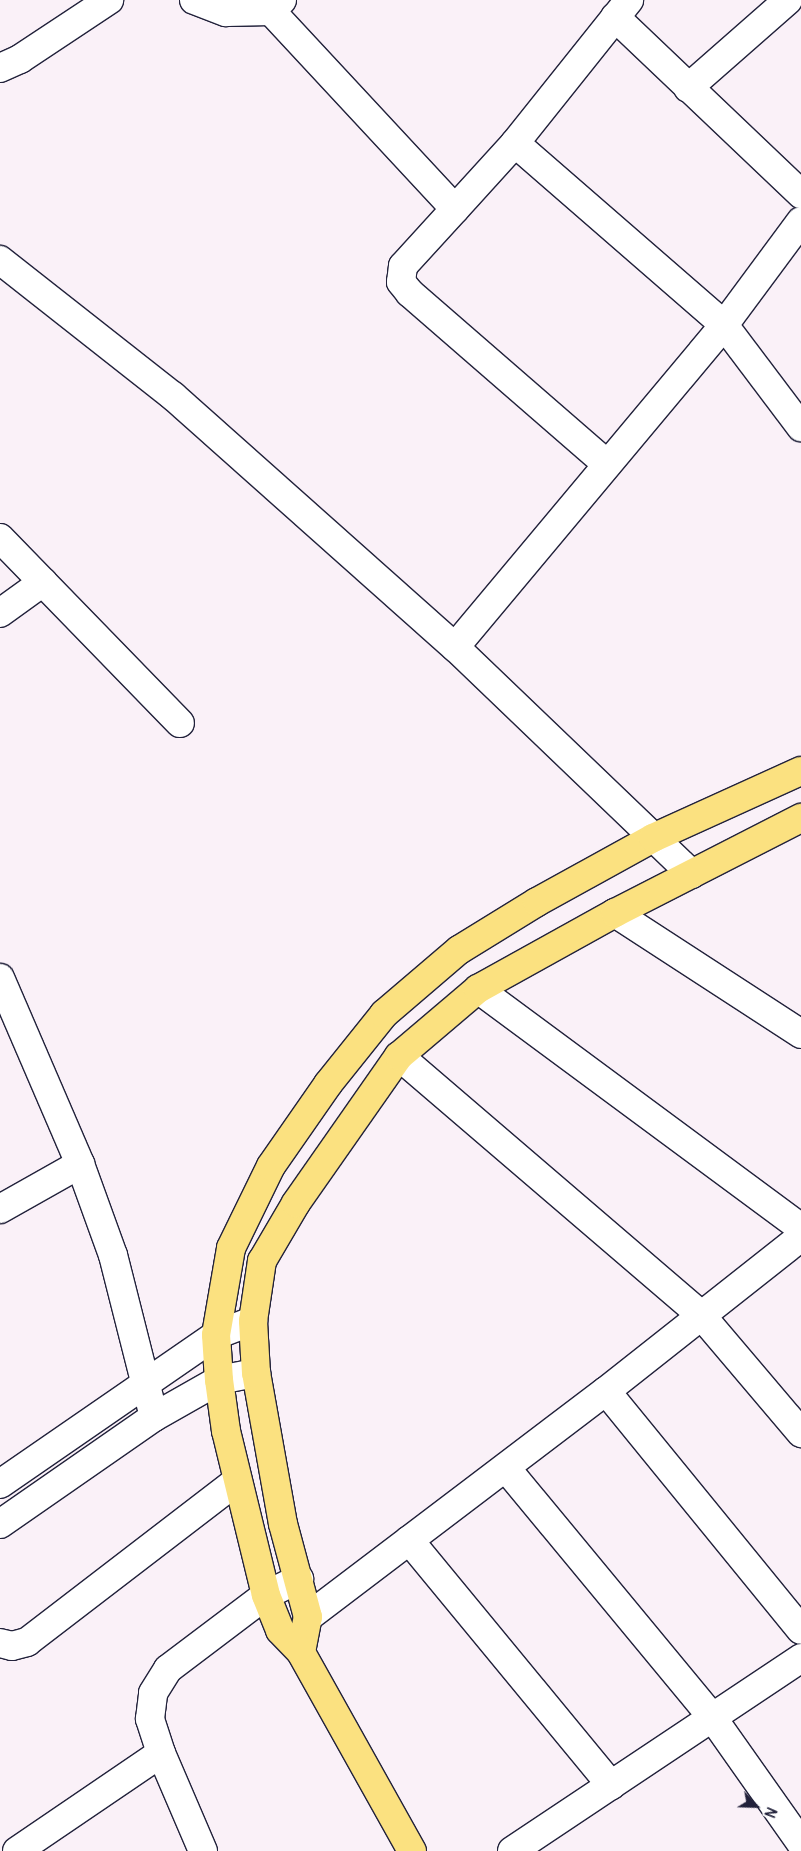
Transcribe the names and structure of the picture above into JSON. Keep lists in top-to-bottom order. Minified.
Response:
{"north":"bottom right"}
